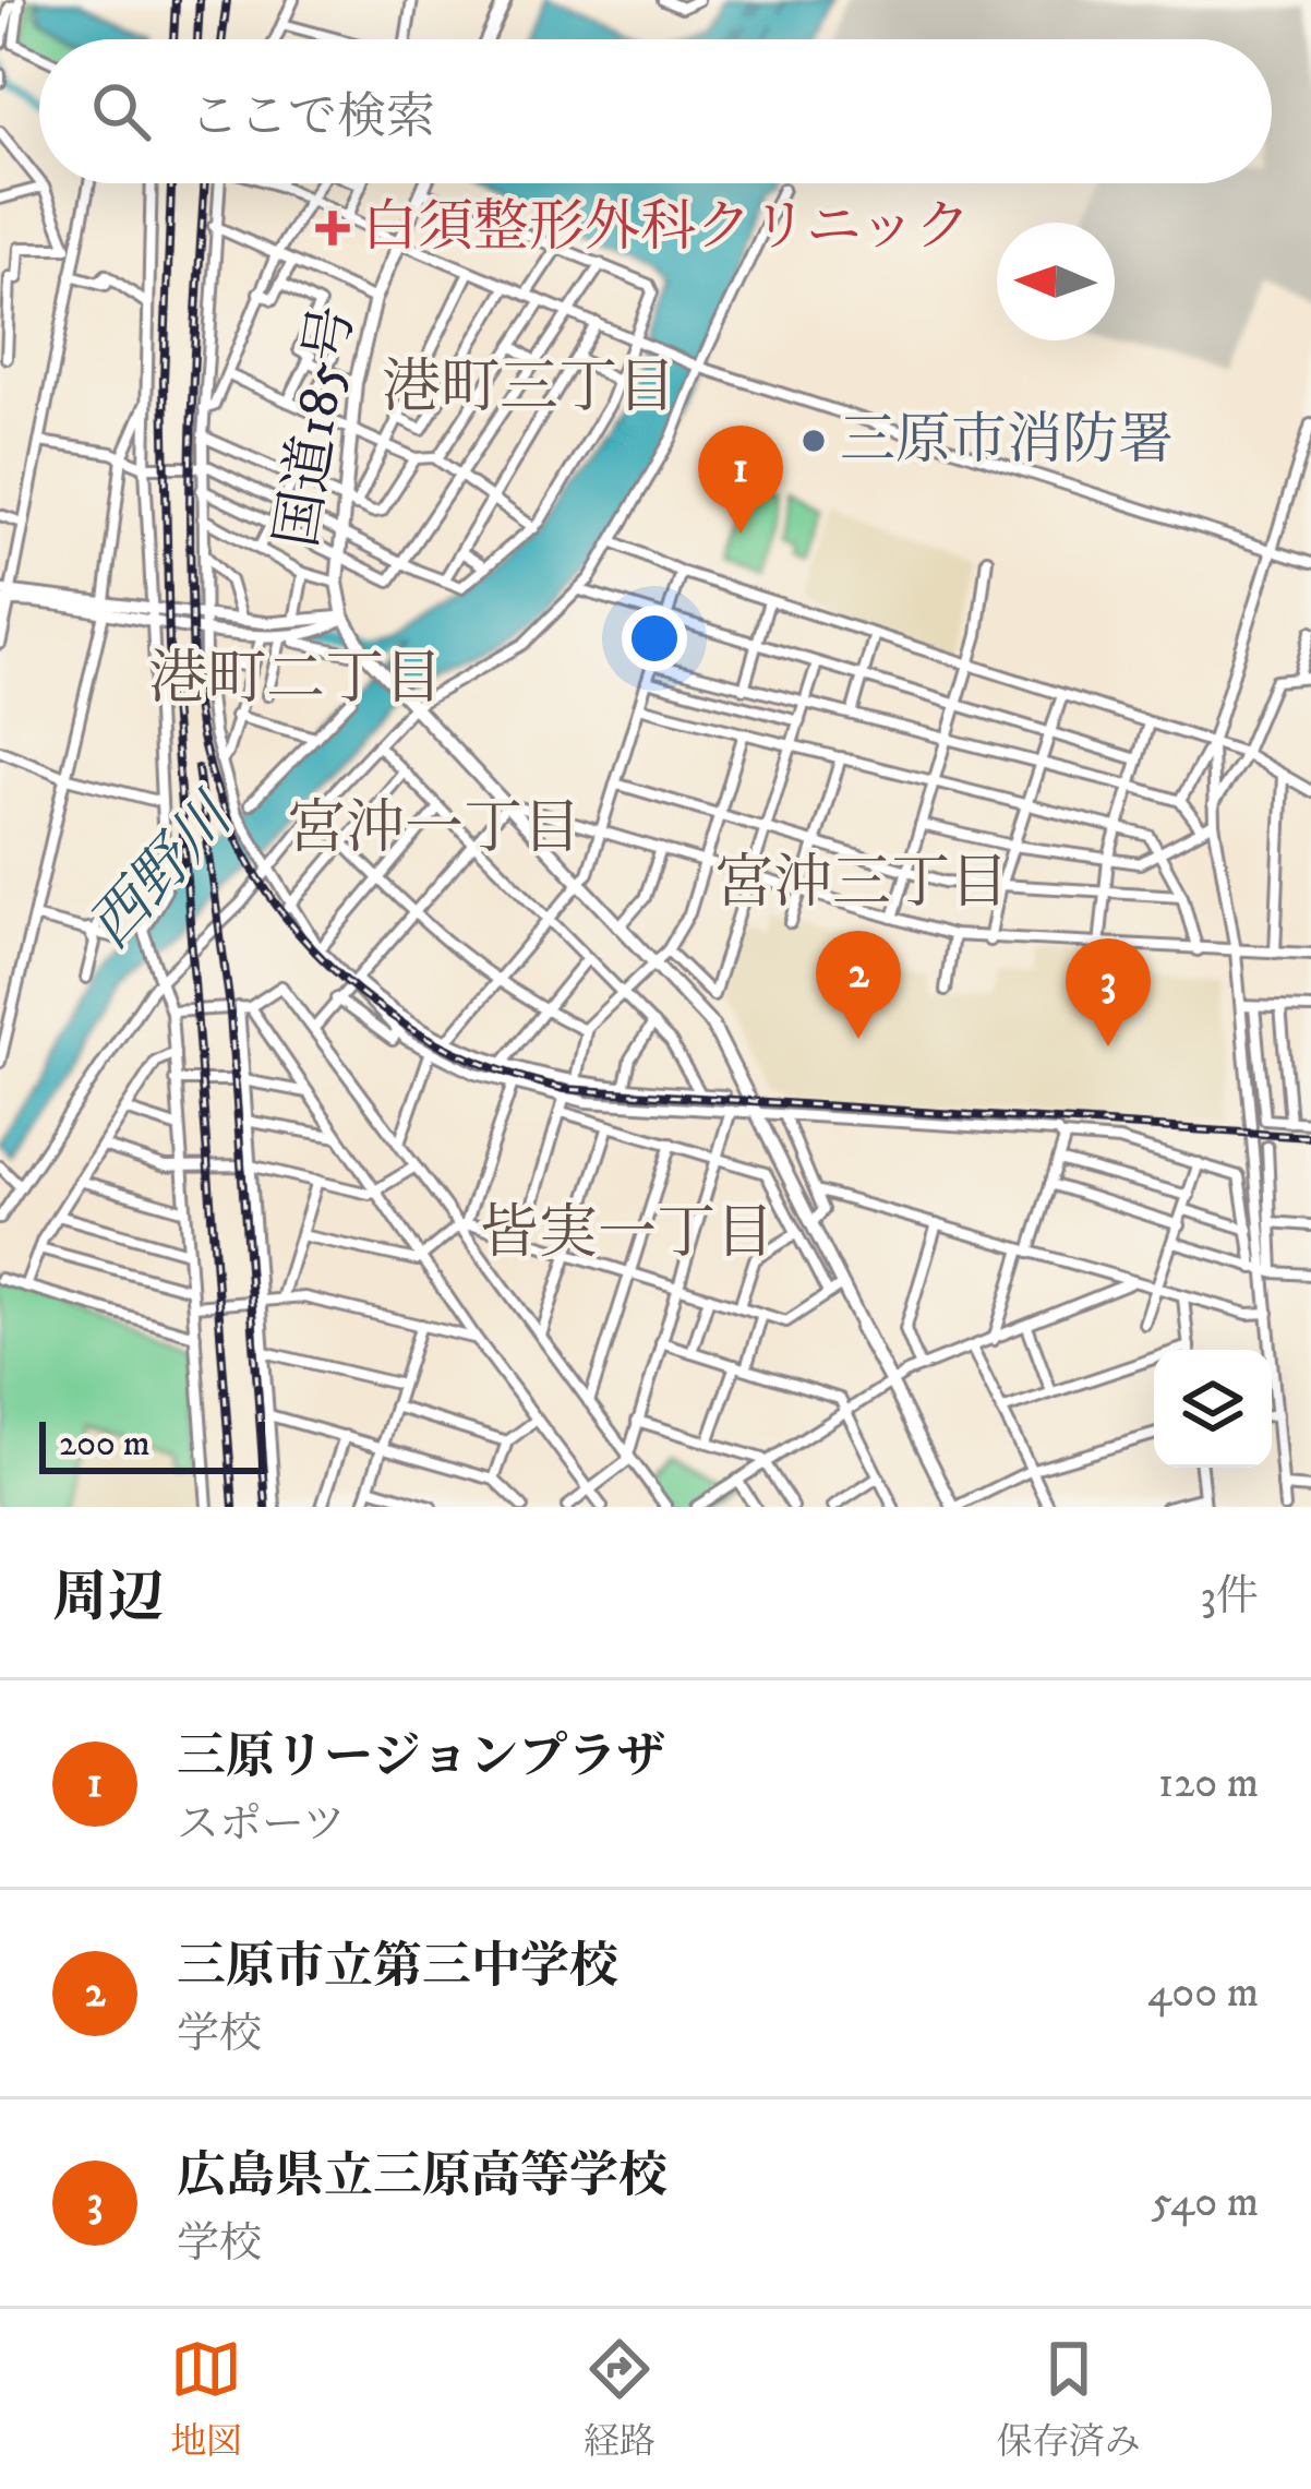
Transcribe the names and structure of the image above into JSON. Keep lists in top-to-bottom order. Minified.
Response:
{"streets":{"highway":["国道185号"]},"districts":["港町三丁目","港町二丁目","宮沖一丁目","宮沖三丁目","皆実一丁目"],"water":["西野川"],"places":{"health":["白須整形外科クリニック"],"other":["三原市消防署"]},"scale_bar":"200 m","north":"left","page":{"search":"ここで検索","pins":["1","2","3"],"scale":"200 m","heading":["周辺","3件"],"list":[{"mark":"1","name":"三原リージョンプラザ","note":"スポーツ","value":"120 m"},{"mark":"2","name":"三原市立第三中学校","note":"学校","value":"400 m"},{"mark":"3","name":"広島県立三原高等学校","note":"学校","value":"540 m"}],"nav":["地図","経路","保存済み"]}}
